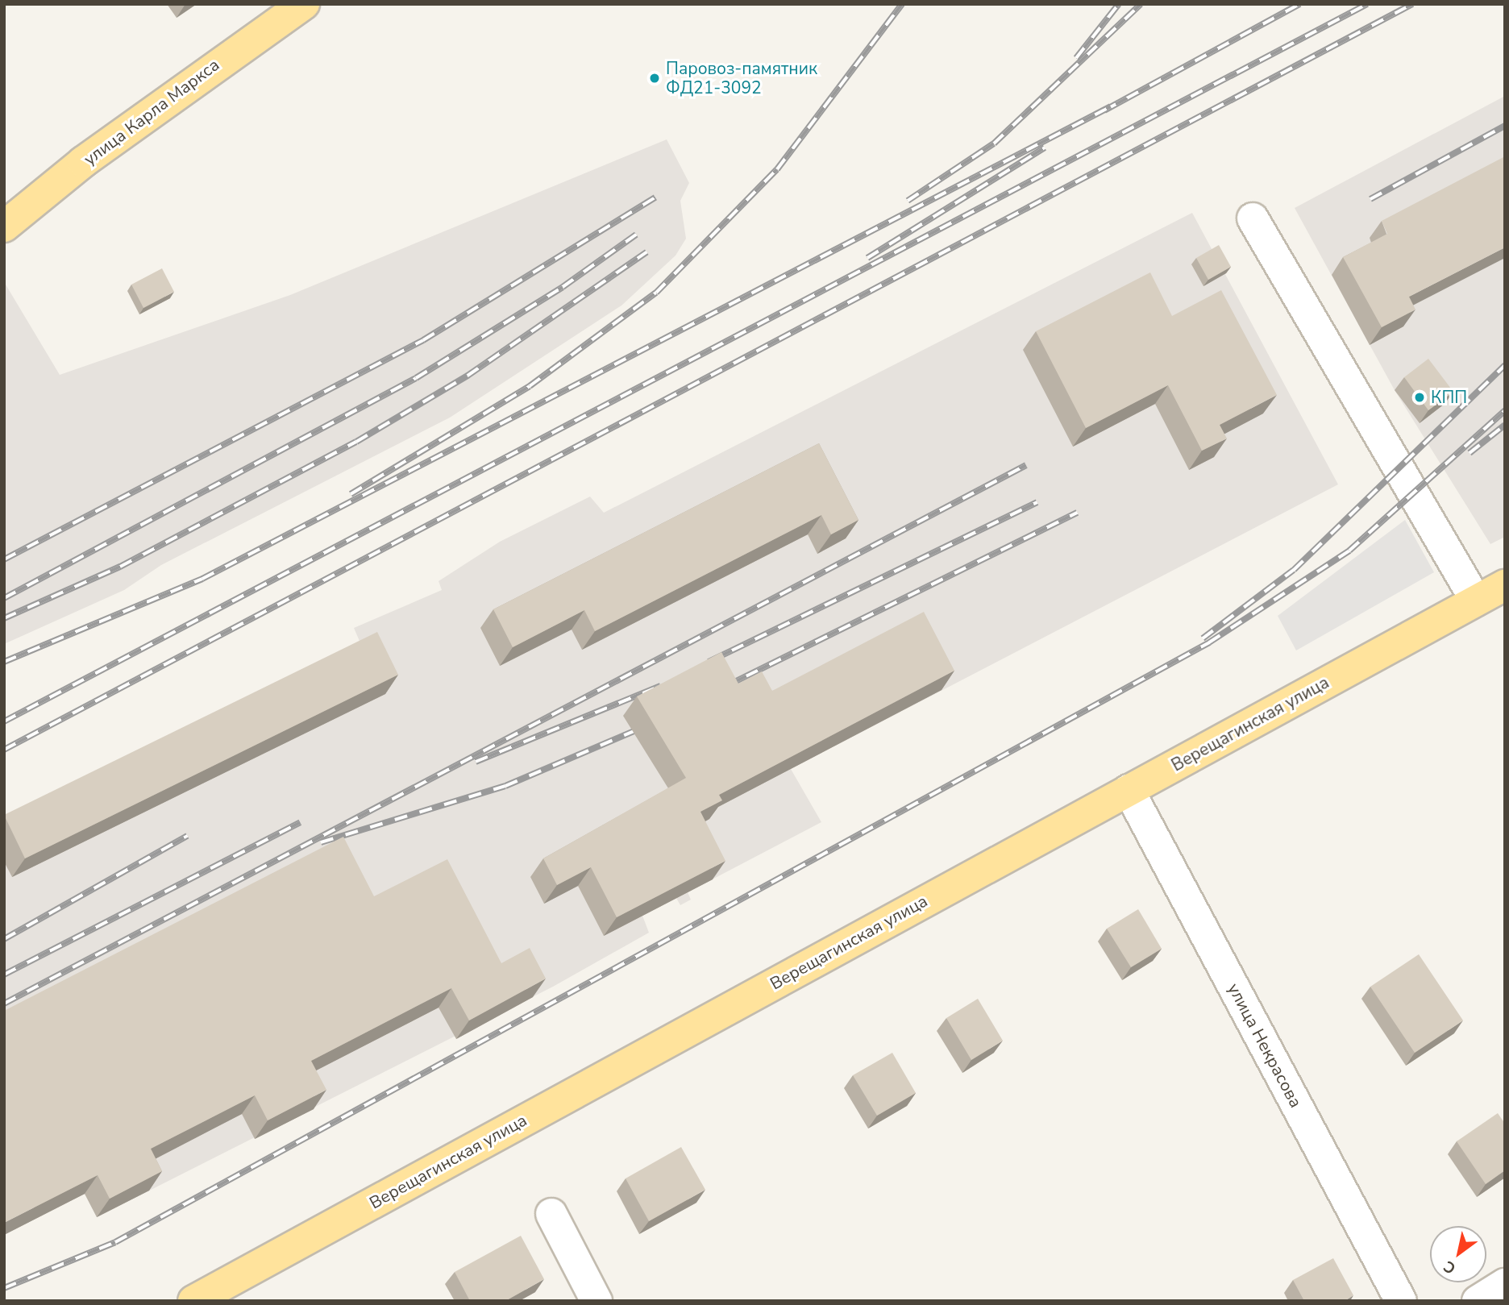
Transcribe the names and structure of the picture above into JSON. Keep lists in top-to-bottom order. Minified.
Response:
{"streets":{"main road":["улица Карла Маркса","Верещагинская улица"],"street":["улица Некрасова"]},"crossings":[["Верещагинская улица","улица Некрасова"]],"places":["Паровоз-памятник ФД21-3092","КПП"],"north":"bottom left"}
